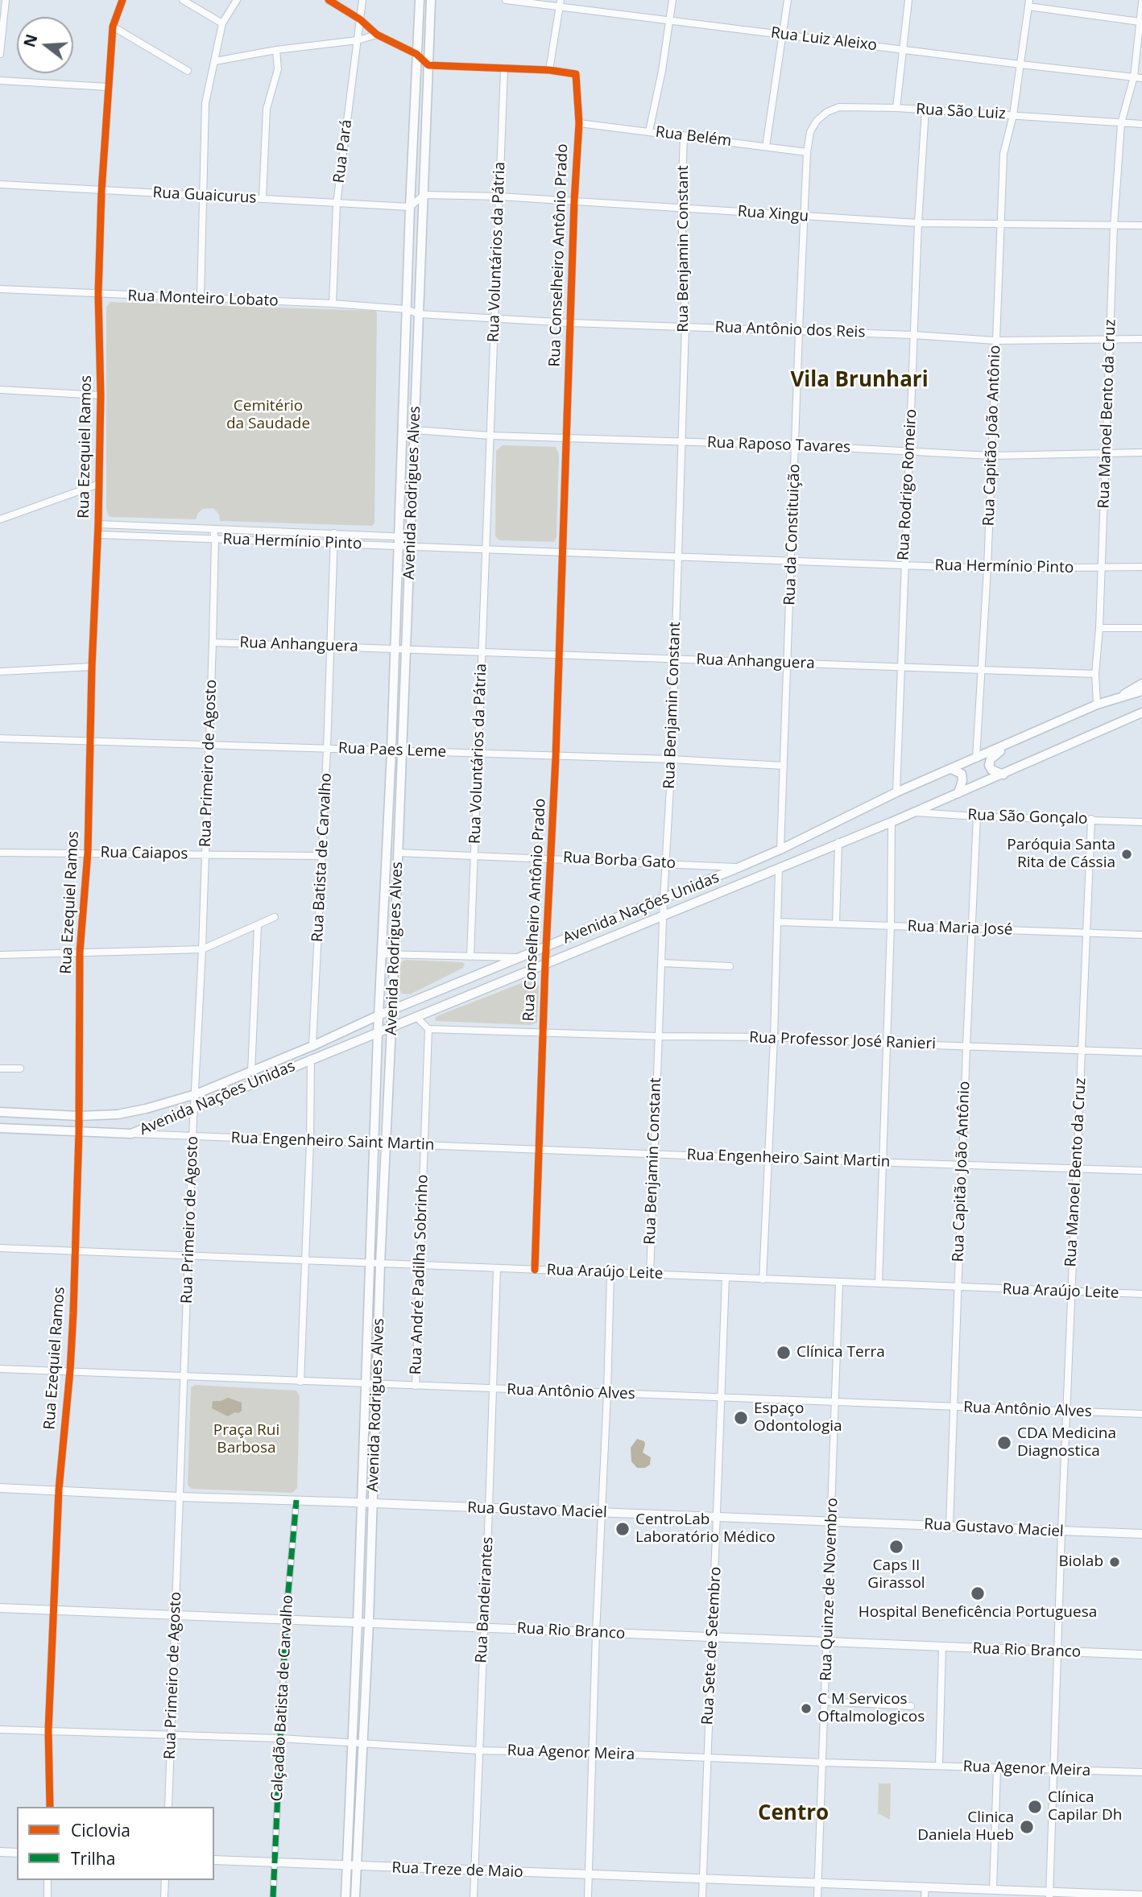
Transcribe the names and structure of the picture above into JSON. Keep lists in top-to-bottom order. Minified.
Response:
{"streets":{"main road":["Avenida Rodrigues Alves","Avenida Nações Unidas"],"street":["Rua Luiz Aleixo","Rua São Luiz","Rua Belém","Rua Pará","Rua Guaicurus","Rua Xingu","Rua Benjamin Constant","Rua Voluntários da Pátria","Rua Conselheiro Antônio Prado","Rua Monteiro Lobato","Rua Antônio dos Reis","Rua Manoel Bento da Cruz","Rua Capitão João Antônio","Rua Raposo Tavares","Rua Ezequiel Ramos","Rua Rodrigo Romeiro","Rua da Constituição","Rua Hermínio Pinto","Rua Anhanguera","Rua Paes Leme","Rua Primeiro de Agosto","Rua São Gonçalo","Rua Caiapos","Rua Batista de Carvalho","Rua Borba Gato","Rua Maria José","Rua Professor José Ranieri","Rua Engenheiro Saint Martin","Rua Araújo Leite","Rua André Padilha Sobrinho","Rua Antônio Alves","Rua Gustavo Maciel","Rua Quinze de Novembro","Rua Bandeirantes","Rua Rio Branco","Rua Sete de Setembro","Calçadão Batista de Carvalho","Rua Agenor Meira","Rua Treze de Maio"]},"crossings":[["Rua Luiz Aleixo","Rua Manoel Bento da Cruz"],["Rua Luiz Aleixo","Rua Capitão João Antônio"],["Rua São Luiz","Rua Belém"],["Rua São Luiz","Rua Manoel Bento da Cruz"],["Rua São Luiz","Rua Capitão João Antônio"],["Rua São Luiz","Rua Rodrigo Romeiro"],["Rua São Luiz","Rua da Constituição"],["Rua Belém","Rua Benjamin Constant"],["Rua Belém","Rua Conselheiro Antônio Prado"],["Rua Belém","Rua da Constituição"],["Rua Pará","Rua Guaicurus"],["Rua Pará","Rua Monteiro Lobato"],["Rua Guaicurus","Rua Ezequiel Ramos"],["Rua Guaicurus","Avenida Rodrigues Alves"],["Rua Xingu","Rua Benjamin Constant"],["Rua Xingu","Rua Voluntários da Pátria"],["Rua Xingu","Rua Conselheiro Antônio Prado"],["Rua Xingu","Rua Manoel Bento da Cruz"],["Rua Xingu","Rua Capitão João Antônio"],["Rua Xingu","Rua Rodrigo Romeiro"],["Rua Xingu","Avenida Rodrigues Alves"],["Rua Xingu","Rua da Constituição"],["Rua Benjamin Constant","Rua Antônio dos Reis"],["Rua Benjamin Constant","Rua Raposo Tavares"],["Rua Benjamin Constant","Rua Hermínio Pinto"],["Rua Benjamin Constant","Rua Anhanguera"],["Rua Benjamin Constant","Rua Paes Leme"],["Rua Benjamin Constant","Rua Borba Gato"],["Rua Benjamin Constant","Avenida Nações Unidas"],["Rua Benjamin Constant","Rua Professor José Ranieri"],["Rua Benjamin Constant","Rua Engenheiro Saint Martin"],["Rua Benjamin Constant","Rua Araújo Leite"],["Rua Voluntários da Pátria","Rua Antônio dos Reis"],["Rua Voluntários da Pátria","Rua Raposo Tavares"],["Rua Voluntários da Pátria","Rua Hermínio Pinto"],["Rua Voluntários da Pátria","Rua Anhanguera"],["Rua Voluntários da Pátria","Rua Paes Leme"],["Rua Voluntários da Pátria","Rua Borba Gato"],["Rua Conselheiro Antônio Prado","Rua Antônio dos Reis"],["Rua Conselheiro Antônio Prado","Rua Raposo Tavares"],["Rua Conselheiro Antônio Prado","Rua Hermínio Pinto"],["Rua Conselheiro Antônio Prado","Rua Anhanguera"],["Rua Conselheiro Antônio Prado","Rua Paes Leme"],["Rua Conselheiro Antônio Prado","Rua Borba Gato"],["Rua Conselheiro Antônio Prado","Avenida Nações Unidas"],["Rua Conselheiro Antônio Prado","Rua Professor José Ranieri"],["Rua Conselheiro Antônio Prado","Rua Engenheiro Saint Martin"],["Rua Conselheiro Antônio Prado","Rua Araújo Leite"],["Rua Monteiro Lobato","Rua Antônio dos Reis"],["Rua Monteiro Lobato","Rua Ezequiel Ramos"],["Rua Monteiro Lobato","Avenida Rodrigues Alves"],["Rua Antônio dos Reis","Rua Manoel Bento da Cruz"],["Rua Antônio dos Reis","Rua Capitão João Antônio"],["Rua Antônio dos Reis","Rua Rodrigo Romeiro"],["Rua Antônio dos Reis","Avenida Rodrigues Alves"],["Rua Antônio dos Reis","Rua da Constituição"],["Rua Manoel Bento da Cruz","Rua Raposo Tavares"],["Rua Manoel Bento da Cruz","Rua Hermínio Pinto"],["Rua Manoel Bento da Cruz","Rua Anhanguera"],["Rua Manoel Bento da Cruz","Rua São Gonçalo"],["Rua Manoel Bento da Cruz","Avenida Nações Unidas"],["Rua Manoel Bento da Cruz","Rua Maria José"],["Rua Manoel Bento da Cruz","Rua Professor José Ranieri"],["Rua Manoel Bento da Cruz","Rua Engenheiro Saint Martin"],["Rua Manoel Bento da Cruz","Rua Araújo Leite"],["Rua Manoel Bento da Cruz","Rua Antônio Alves"],["Rua Manoel Bento da Cruz","Rua Gustavo Maciel"],["Rua Manoel Bento da Cruz","Rua Rio Branco"],["Rua Manoel Bento da Cruz","Rua Agenor Meira"],["Rua Capitão João Antônio","Rua Raposo Tavares"],["Rua Capitão João Antônio","Rua Hermínio Pinto"],["Rua Capitão João Antônio","Rua Anhanguera"],["Rua Capitão João Antônio","Rua São Gonçalo"],["Rua Capitão João Antônio","Avenida Nações Unidas"],["Rua Capitão João Antônio","Rua Maria José"],["Rua Capitão João Antônio","Rua Professor José Ranieri"],["Rua Capitão João Antônio","Rua Engenheiro Saint Martin"],["Rua Capitão João Antônio","Rua Araújo Leite"],["Rua Capitão João Antônio","Rua Antônio Alves"],["Rua Capitão João Antônio","Rua Gustavo Maciel"],["Rua Raposo Tavares","Rua Rodrigo Romeiro"],["Rua Raposo Tavares","Avenida Rodrigues Alves"],["Rua Raposo Tavares","Rua da Constituição"],["Rua Ezequiel Ramos","Rua Hermínio Pinto"],["Rua Ezequiel Ramos","Rua Paes Leme"],["Rua Ezequiel Ramos","Rua Caiapos"],["Rua Ezequiel Ramos","Avenida Nações Unidas"],["Rua Ezequiel Ramos","Rua Araújo Leite"],["Rua Ezequiel Ramos","Rua Antônio Alves"],["Rua Ezequiel Ramos","Rua Gustavo Maciel"],["Rua Ezequiel Ramos","Rua Rio Branco"],["Rua Ezequiel Ramos","Rua Agenor Meira"],["Rua Rodrigo Romeiro","Rua Hermínio Pinto"],["Rua Rodrigo Romeiro","Rua Anhanguera"],["Rua Rodrigo Romeiro","Avenida Nações Unidas"],["Avenida Rodrigues Alves","Rua Hermínio Pinto"],["Avenida Rodrigues Alves","Rua Anhanguera"],["Avenida Rodrigues Alves","Rua Paes Leme"],["Avenida Rodrigues Alves","Rua Borba Gato"],["Avenida Rodrigues Alves","Avenida Nações Unidas"],["Avenida Rodrigues Alves","Rua Engenheiro Saint Martin"],["Avenida Rodrigues Alves","Rua Araújo Leite"],["Avenida Rodrigues Alves","Rua Antônio Alves"],["Avenida Rodrigues Alves","Rua Gustavo Maciel"],["Avenida Rodrigues Alves","Rua Rio Branco"],["Avenida Rodrigues Alves","Rua Agenor Meira"],["Avenida Rodrigues Alves","Rua Treze de Maio"],["Rua da Constituição","Rua Hermínio Pinto"],["Rua da Constituição","Rua Anhanguera"],["Rua da Constituição","Rua Paes Leme"],["Rua da Constituição","Avenida Nações Unidas"],["Rua Hermínio Pinto","Rua Primeiro de Agosto"],["Rua Hermínio Pinto","Rua Batista de Carvalho"],["Rua Anhanguera","Rua Primeiro de Agosto"],["Rua Anhanguera","Rua Batista de Carvalho"],["Rua Paes Leme","Rua Primeiro de Agosto"],["Rua Paes Leme","Rua Batista de Carvalho"],["Rua Primeiro de Agosto","Rua Caiapos"],["Rua Primeiro de Agosto","Avenida Nações Unidas"],["Rua Primeiro de Agosto","Rua Engenheiro Saint Martin"],["Rua Primeiro de Agosto","Rua Araújo Leite"],["Rua Primeiro de Agosto","Rua Antônio Alves"],["Rua Primeiro de Agosto","Rua Gustavo Maciel"],["Rua Primeiro de Agosto","Rua Rio Branco"],["Rua Primeiro de Agosto","Rua Agenor Meira"],["Rua São Gonçalo","Avenida Nações Unidas"],["Rua Caiapos","Rua Batista de Carvalho"],["Rua Batista de Carvalho","Avenida Nações Unidas"],["Rua Borba Gato","Avenida Nações Unidas"],["Avenida Nações Unidas","Rua Engenheiro Saint Martin"],["Rua Professor José Ranieri","Rua André Padilha Sobrinho"],["Rua Engenheiro Saint Martin","Rua André Padilha Sobrinho"],["Rua Araújo Leite","Rua André Padilha Sobrinho"],["Rua Araújo Leite","Rua Quinze de Novembro"],["Rua Araújo Leite","Rua Bandeirantes"],["Rua Araújo Leite","Rua Sete de Setembro"],["Rua André Padilha Sobrinho","Rua Antônio Alves"],["Rua Antônio Alves","Rua Quinze de Novembro"],["Rua Antônio Alves","Rua Bandeirantes"],["Rua Antônio Alves","Rua Sete de Setembro"],["Rua Gustavo Maciel","Rua Quinze de Novembro"],["Rua Gustavo Maciel","Rua Bandeirantes"],["Rua Gustavo Maciel","Rua Sete de Setembro"],["Rua Gustavo Maciel","Calçadão Batista de Carvalho"],["Rua Quinze de Novembro","Rua Rio Branco"],["Rua Quinze de Novembro","Rua Agenor Meira"],["Rua Quinze de Novembro","Rua Treze de Maio"],["Rua Bandeirantes","Rua Rio Branco"],["Rua Bandeirantes","Rua Agenor Meira"],["Rua Bandeirantes","Rua Treze de Maio"],["Rua Rio Branco","Rua Sete de Setembro"],["Rua Rio Branco","Calçadão Batista de Carvalho"],["Rua Sete de Setembro","Rua Agenor Meira"],["Rua Sete de Setembro","Rua Treze de Maio"],["Calçadão Batista de Carvalho","Rua Agenor Meira"],["Calçadão Batista de Carvalho","Rua Treze de Maio"]],"districts":["Vila Brunhari","Centro"],"parks":["Cemitério da Saudade","Praça Rui Barbosa"],"places":["Paróquia Santa Rita de Cássia","Clínica Terra","Espaço Odontologia","CDA Medicina Diagnostica","CentroLab Laboratório Médico","Caps II Girassol","Biolab","Hospital Beneficência Portuguesa","C M Servicos Oftalmologicos","Clínica Capilar Dh","Clinica Daniela Hueb"],"legend":["Ciclovia","Trilha"],"north":"left"}
